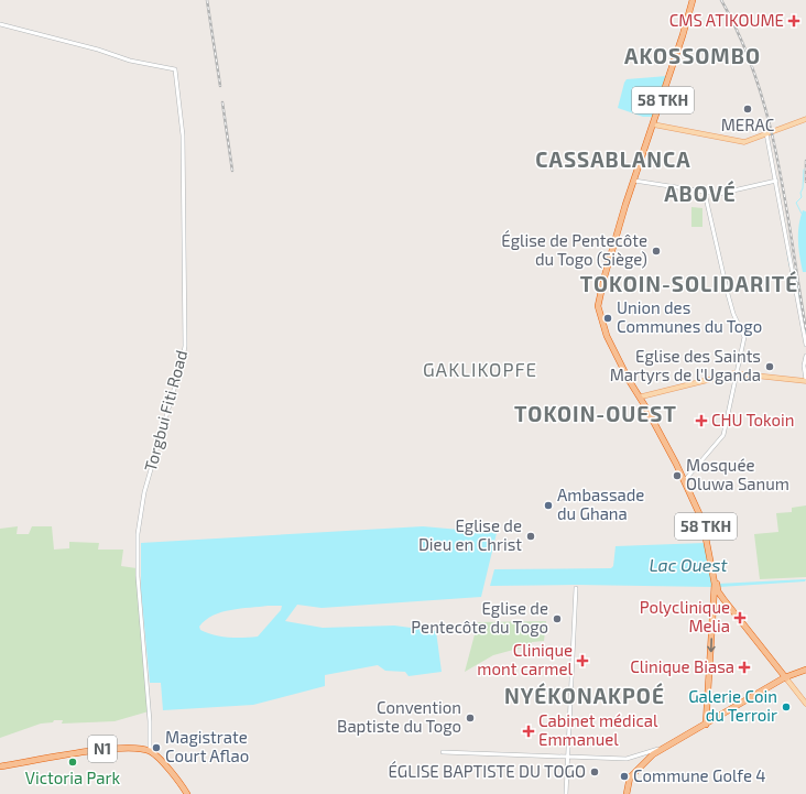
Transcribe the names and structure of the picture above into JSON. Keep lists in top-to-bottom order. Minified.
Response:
{"streets":{"highway":["58 TKH","N1"],"street":["Torgbui Fiti Road"]},"crossings":[["Torgbui Fiti Road","N1"]],"districts":["AKOSSOMBO","CASSABLANCA","ABOVÉ","TOKOIN-SOLIDARITÉ","GAKLIKOPFE","TOKOIN-OUEST","NYÉKONAKPOÉ"],"water":["Lac Ouest"],"places":{"health":["CMS ATIKOUME","CHU Tokoin","Polyclinique Melia","Clinique mont carmel","Clinique Biasa","Cabinet médical Emmanuel"],"other":["MERAC","Église de Pentecôte du Togo (Siège)","Union des Communes du Togo","Eglise des Saints Martyrs de l'Uganda","Mosquée Oluwa Sanum","Ambassade du Ghana","Eglise de Dieu en Christ","Eglise de Pentecôte du Togo","Galerie Coin du Terroir","Convention Baptiste du Togo","Magistrate Court Aflao","Victoria Park","ÉGLISE BAPTISTE DU TOGO","Commune Golfe 4"]}}
